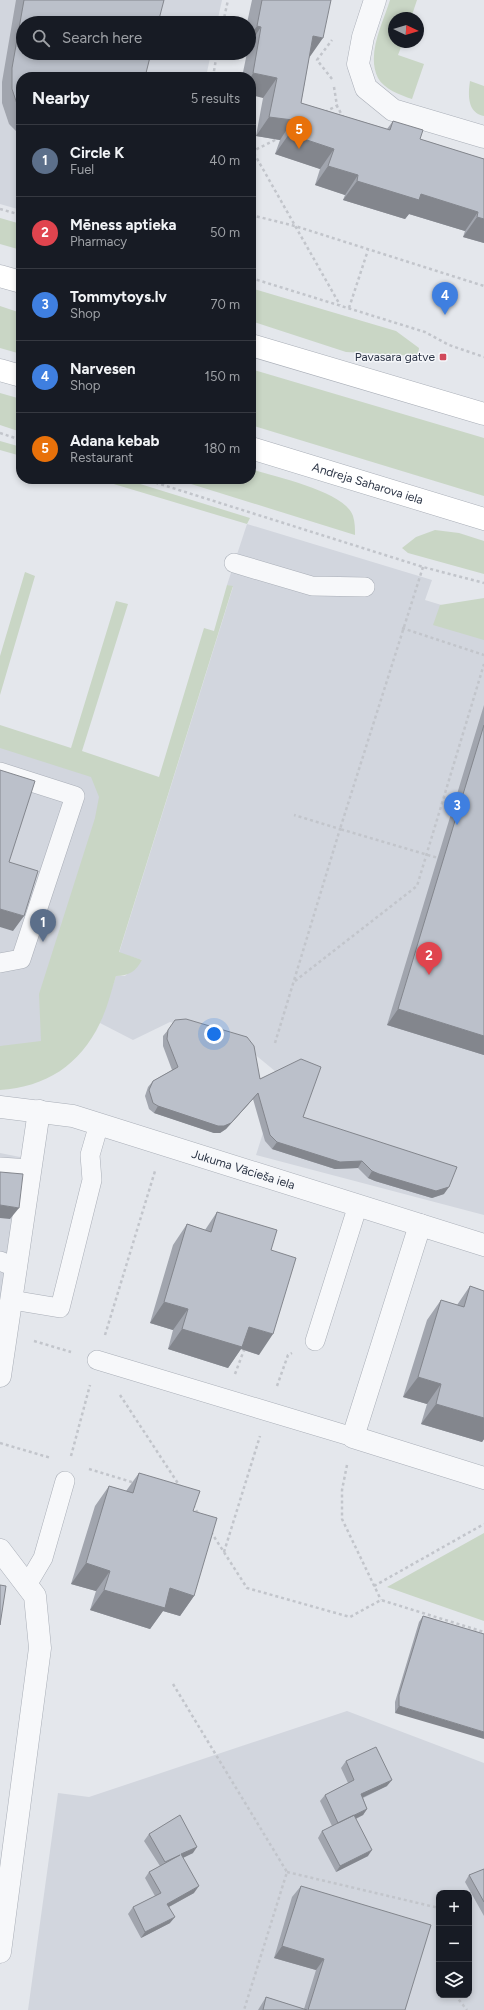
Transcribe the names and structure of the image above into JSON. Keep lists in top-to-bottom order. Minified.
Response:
{"streets":{"street":["Andreja Saharova iela","Jukuma Vācieša iela"]},"places":{"transit":["Pavasara gatve"]},"north":"right","page":{"search":"Search here","heading":["Nearby","5 results"],"pins":["5","4","3","1","2"],"list":[{"mark":"1","name":"Circle K","note":"Fuel","value":"40 m"},{"mark":"2","name":"Mēness aptieka","note":"Pharmacy","value":"50 m"},{"mark":"3","name":"Tommytoys.lv","note":"Shop","value":"70 m"},{"mark":"4","name":"Narvesen","note":"Shop","value":"150 m"},{"mark":"5","name":"Adana kebab","note":"Restaurant","value":"180 m"}],"map_buttons":["+","−"]}}
